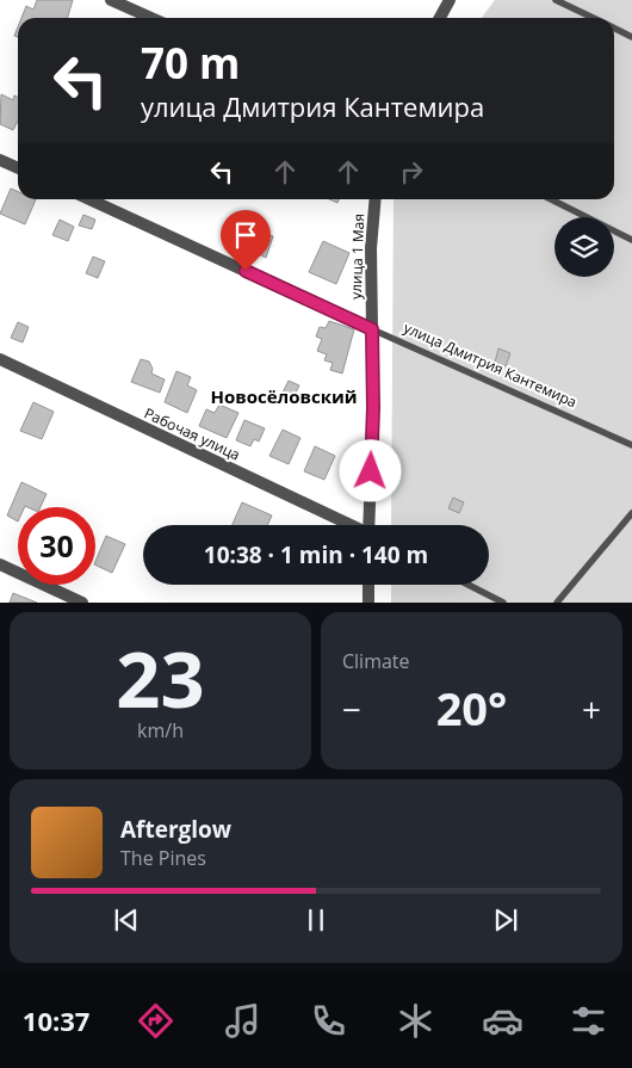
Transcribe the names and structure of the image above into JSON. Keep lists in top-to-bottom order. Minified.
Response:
{"streets":{"street":["улица 1 Мая","улица Дмитрия Кантемира","Рабочая улица"]},"crossings":[["улица 1 Мая","улица Дмитрия Кантемира"]],"districts":["Новосёловский"],"page":{"turn":["70 m","улица Дмитрия Кантемира"],"limit":"30","trip":"10:38 · 1 min · 140 m","tile":[["23","km/h"],"Climate"],"heat":["−","20°","+"],"song":["Afterglow","The Pines"],"tabs":"10:37"}}
